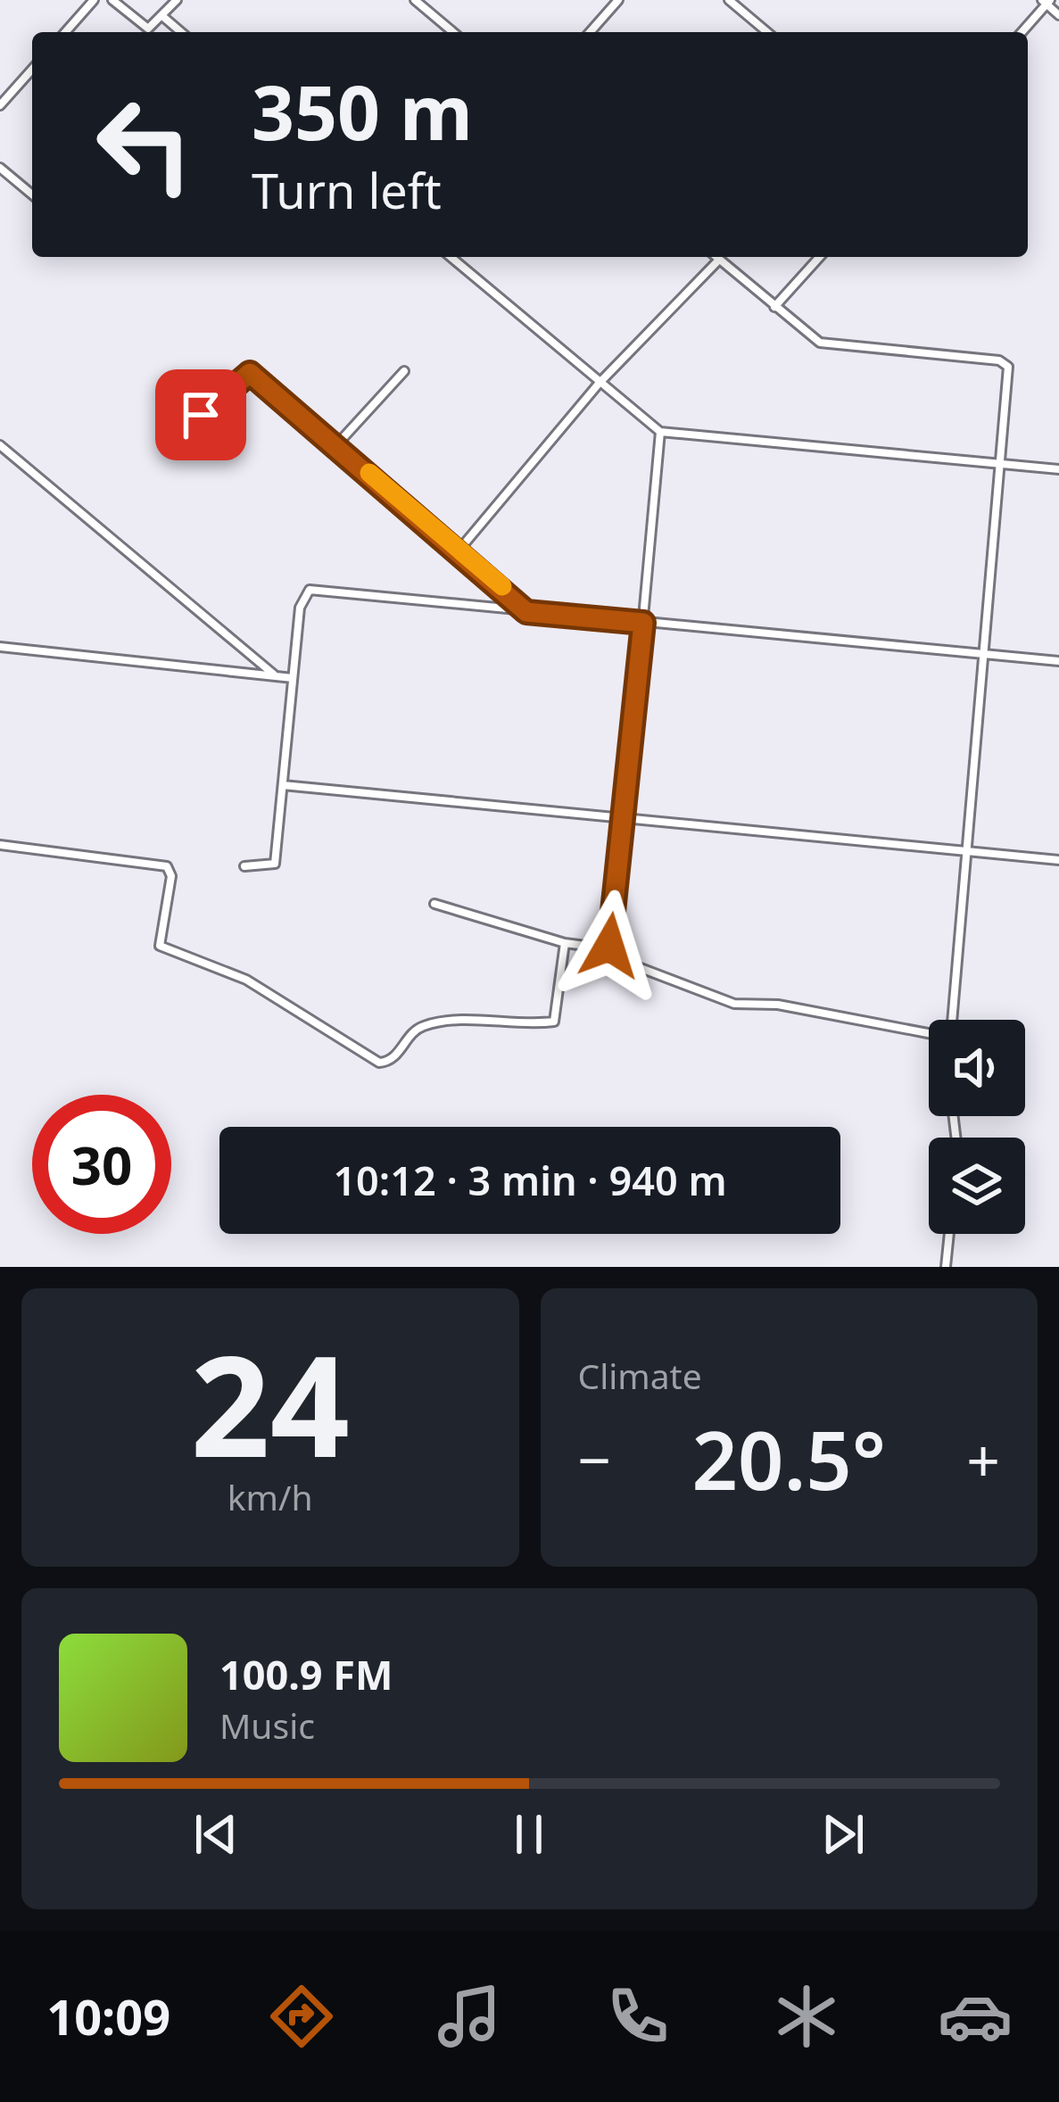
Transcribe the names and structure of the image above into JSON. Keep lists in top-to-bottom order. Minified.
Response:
{"page":{"turn":["350 m","Turn left"],"limit":"30","trip":"10:12 · 3 min · 940 m","tile":[["24","km/h"],"Climate"],"heat":["−","20.5°","+"],"song":["100.9 FM","Music"],"tabs":"10:09"}}
